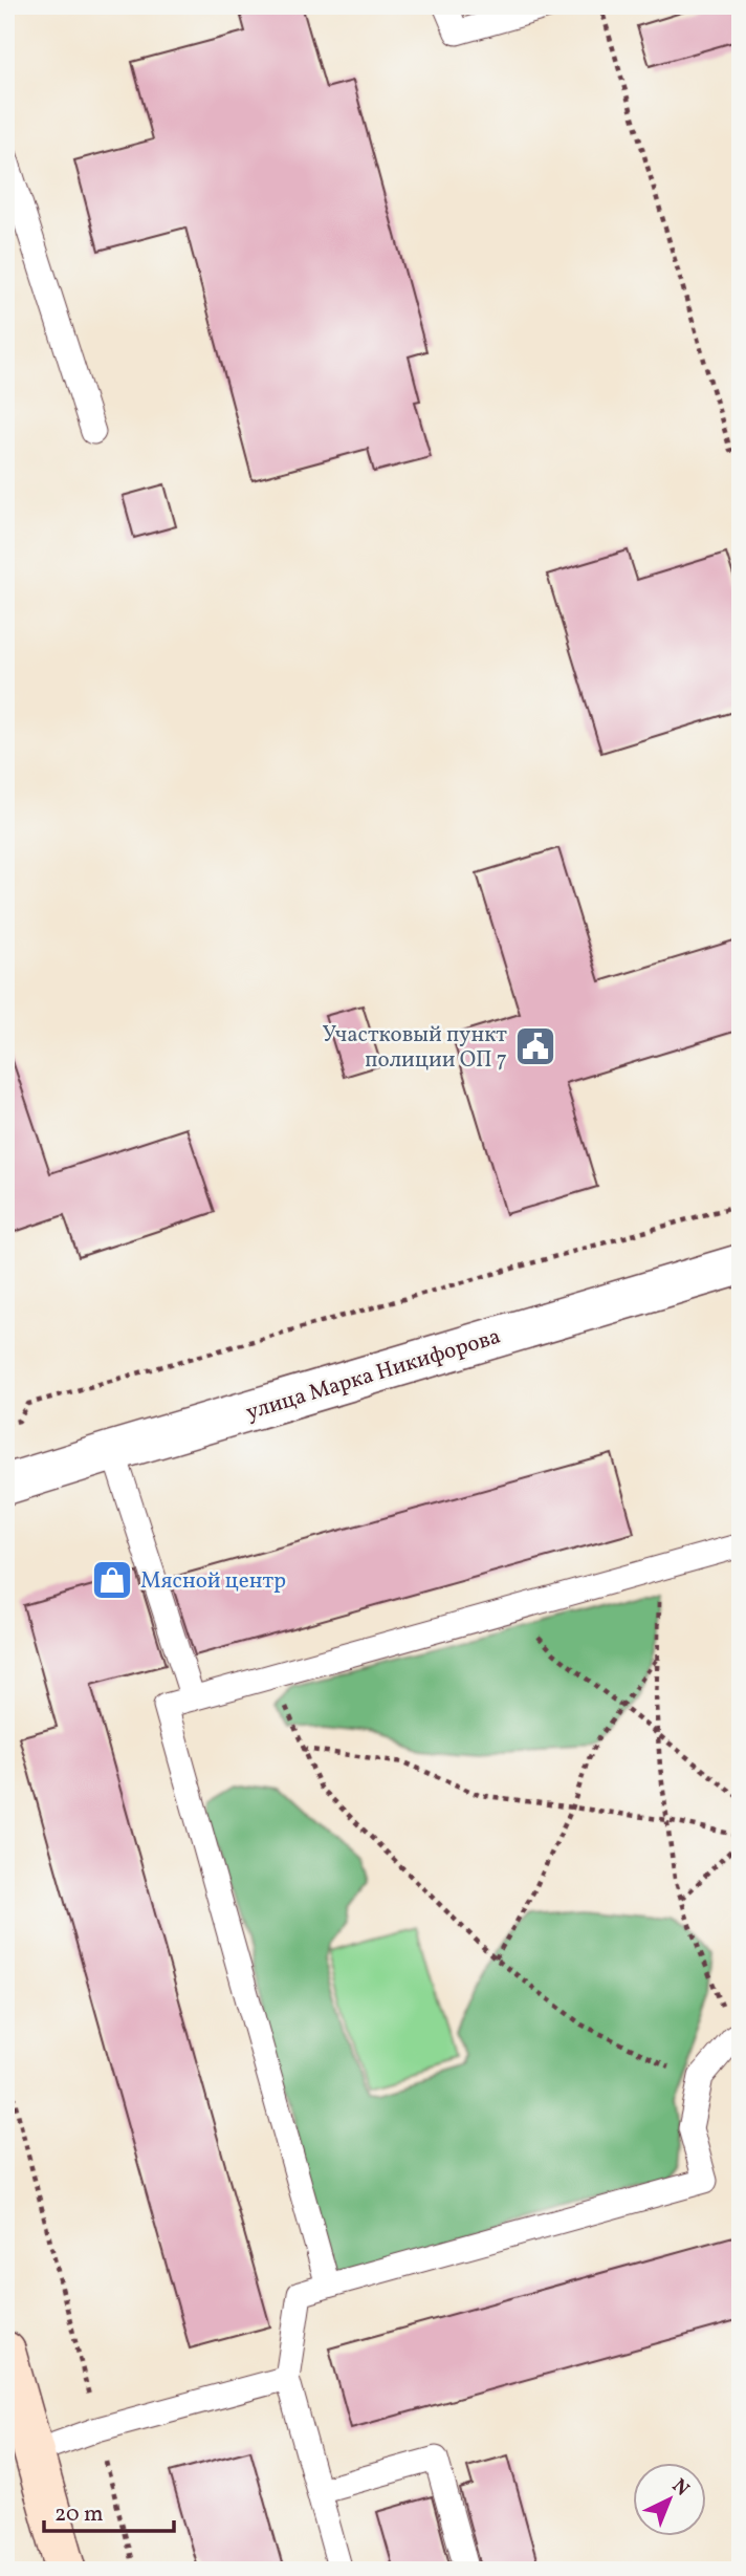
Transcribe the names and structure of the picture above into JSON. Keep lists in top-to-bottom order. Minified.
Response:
{"streets":{"street":["улица Марка Никифорова"]},"places":{"public building":["Участковый пункт полиции ОП 7"],"shop":["Мясной центр"]},"scale_bar":"20 m","north":"top right"}
